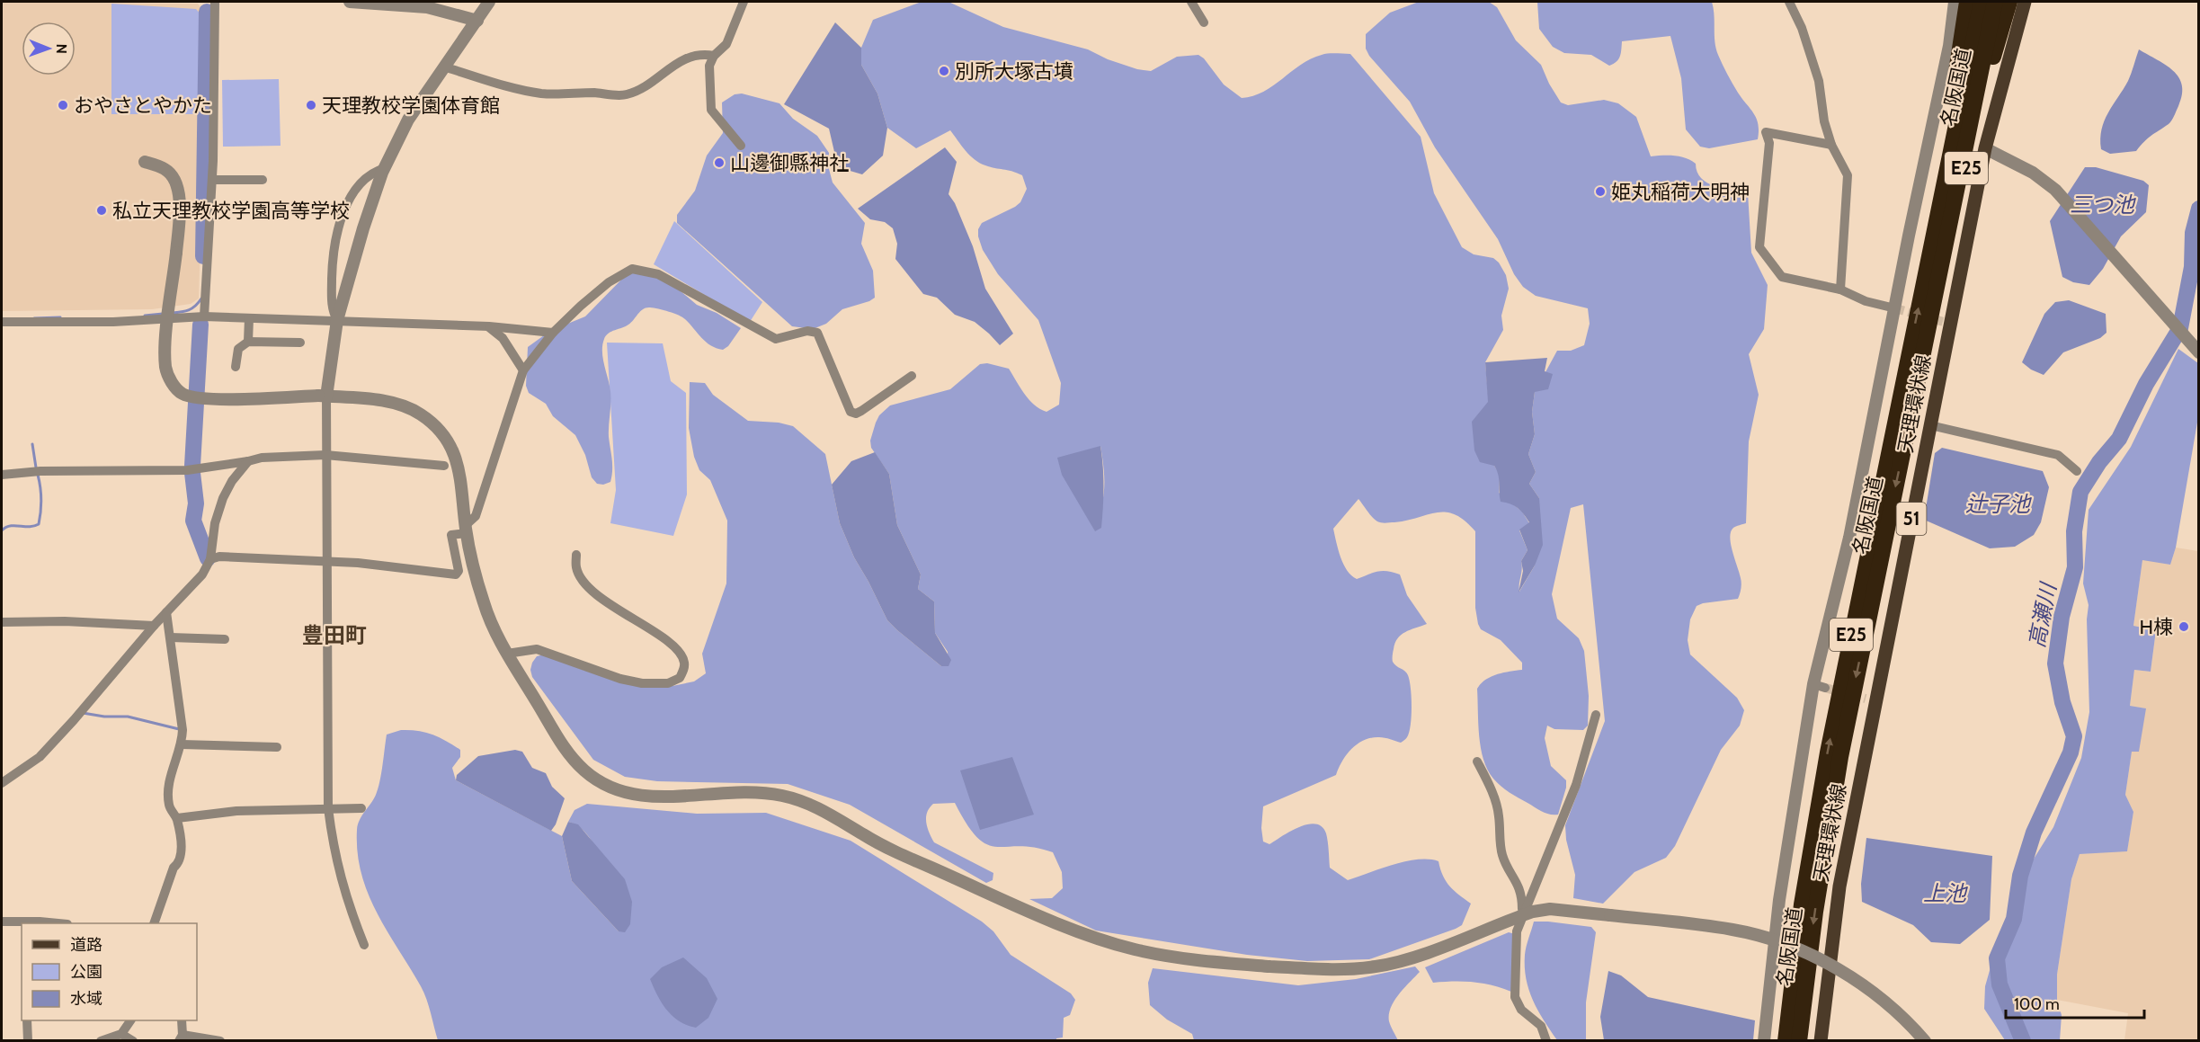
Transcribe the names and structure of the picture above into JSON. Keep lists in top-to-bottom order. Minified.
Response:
{"streets":{"highway":["名阪国道","E25"],"main road":["天理環状線","51"]},"crossings":[["名阪国道","E25"]],"districts":["豊田町"],"water":["三つ池","辻子池","高瀬川","上池"],"places":["別所大塚古墳","おやさとやかた","天理教校学園体育館","山邊御縣神社","姫丸稲荷大明神","私立天理教校学園高等学校","H棟"],"legend":["道路","公園","水域"],"scale_bar":"100 m","north":"right"}
